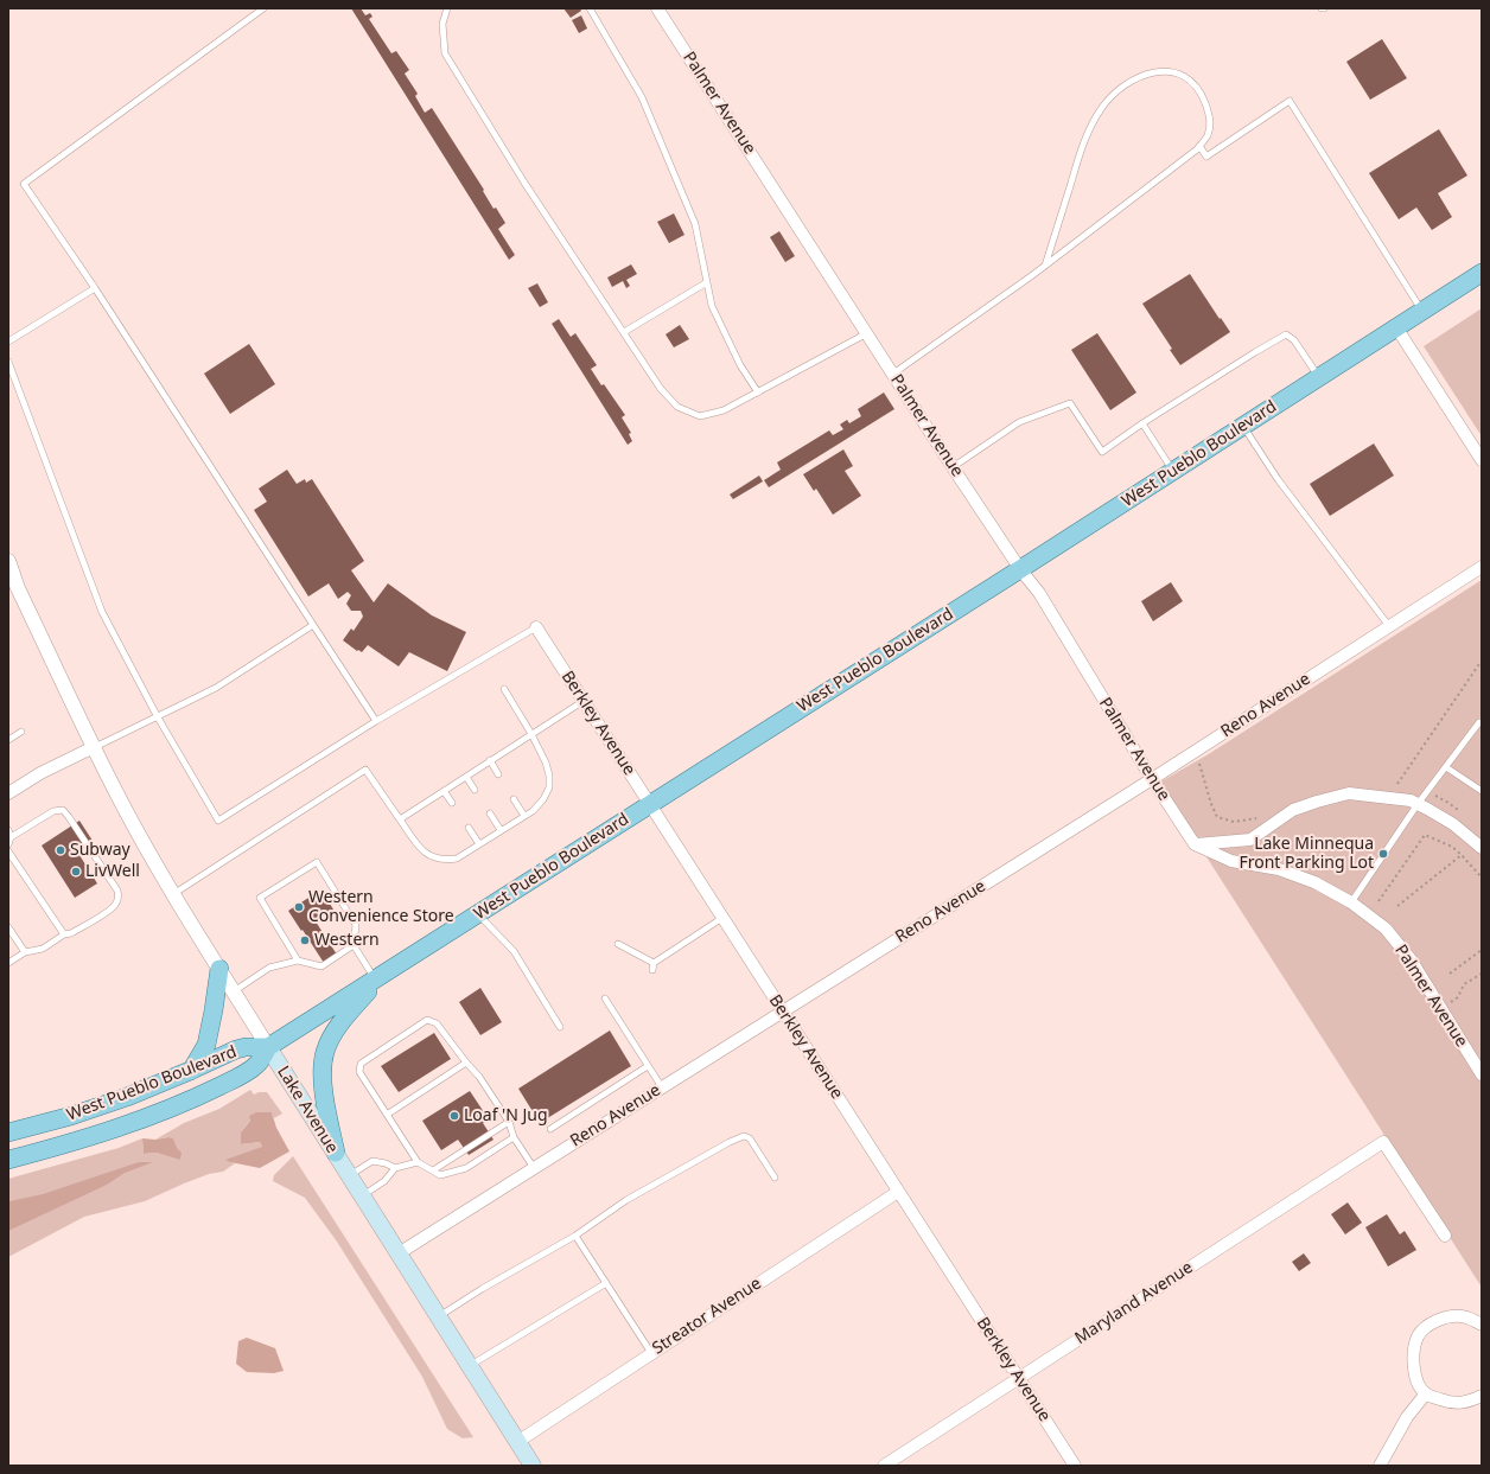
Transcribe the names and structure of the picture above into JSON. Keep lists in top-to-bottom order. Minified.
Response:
{"streets":{"main road":["West Pueblo Boulevard","Lake Avenue"],"street":["Palmer Avenue","Reno Avenue","Berkley Avenue","Maryland Avenue","Streator Avenue"]},"crossings":[["Palmer Avenue","West Pueblo Boulevard"],["Palmer Avenue","Reno Avenue"],["West Pueblo Boulevard","Berkley Avenue"],["West Pueblo Boulevard","Lake Avenue"],["Reno Avenue","Berkley Avenue"],["Reno Avenue","Lake Avenue"],["Berkley Avenue","Maryland Avenue"],["Berkley Avenue","Streator Avenue"],["Lake Avenue","Streator Avenue"]],"places":["Subway","Lake Minnequa Front Parking Lot","LivWell","Western Convenience Store","Western","Loaf 'N Jug"]}
